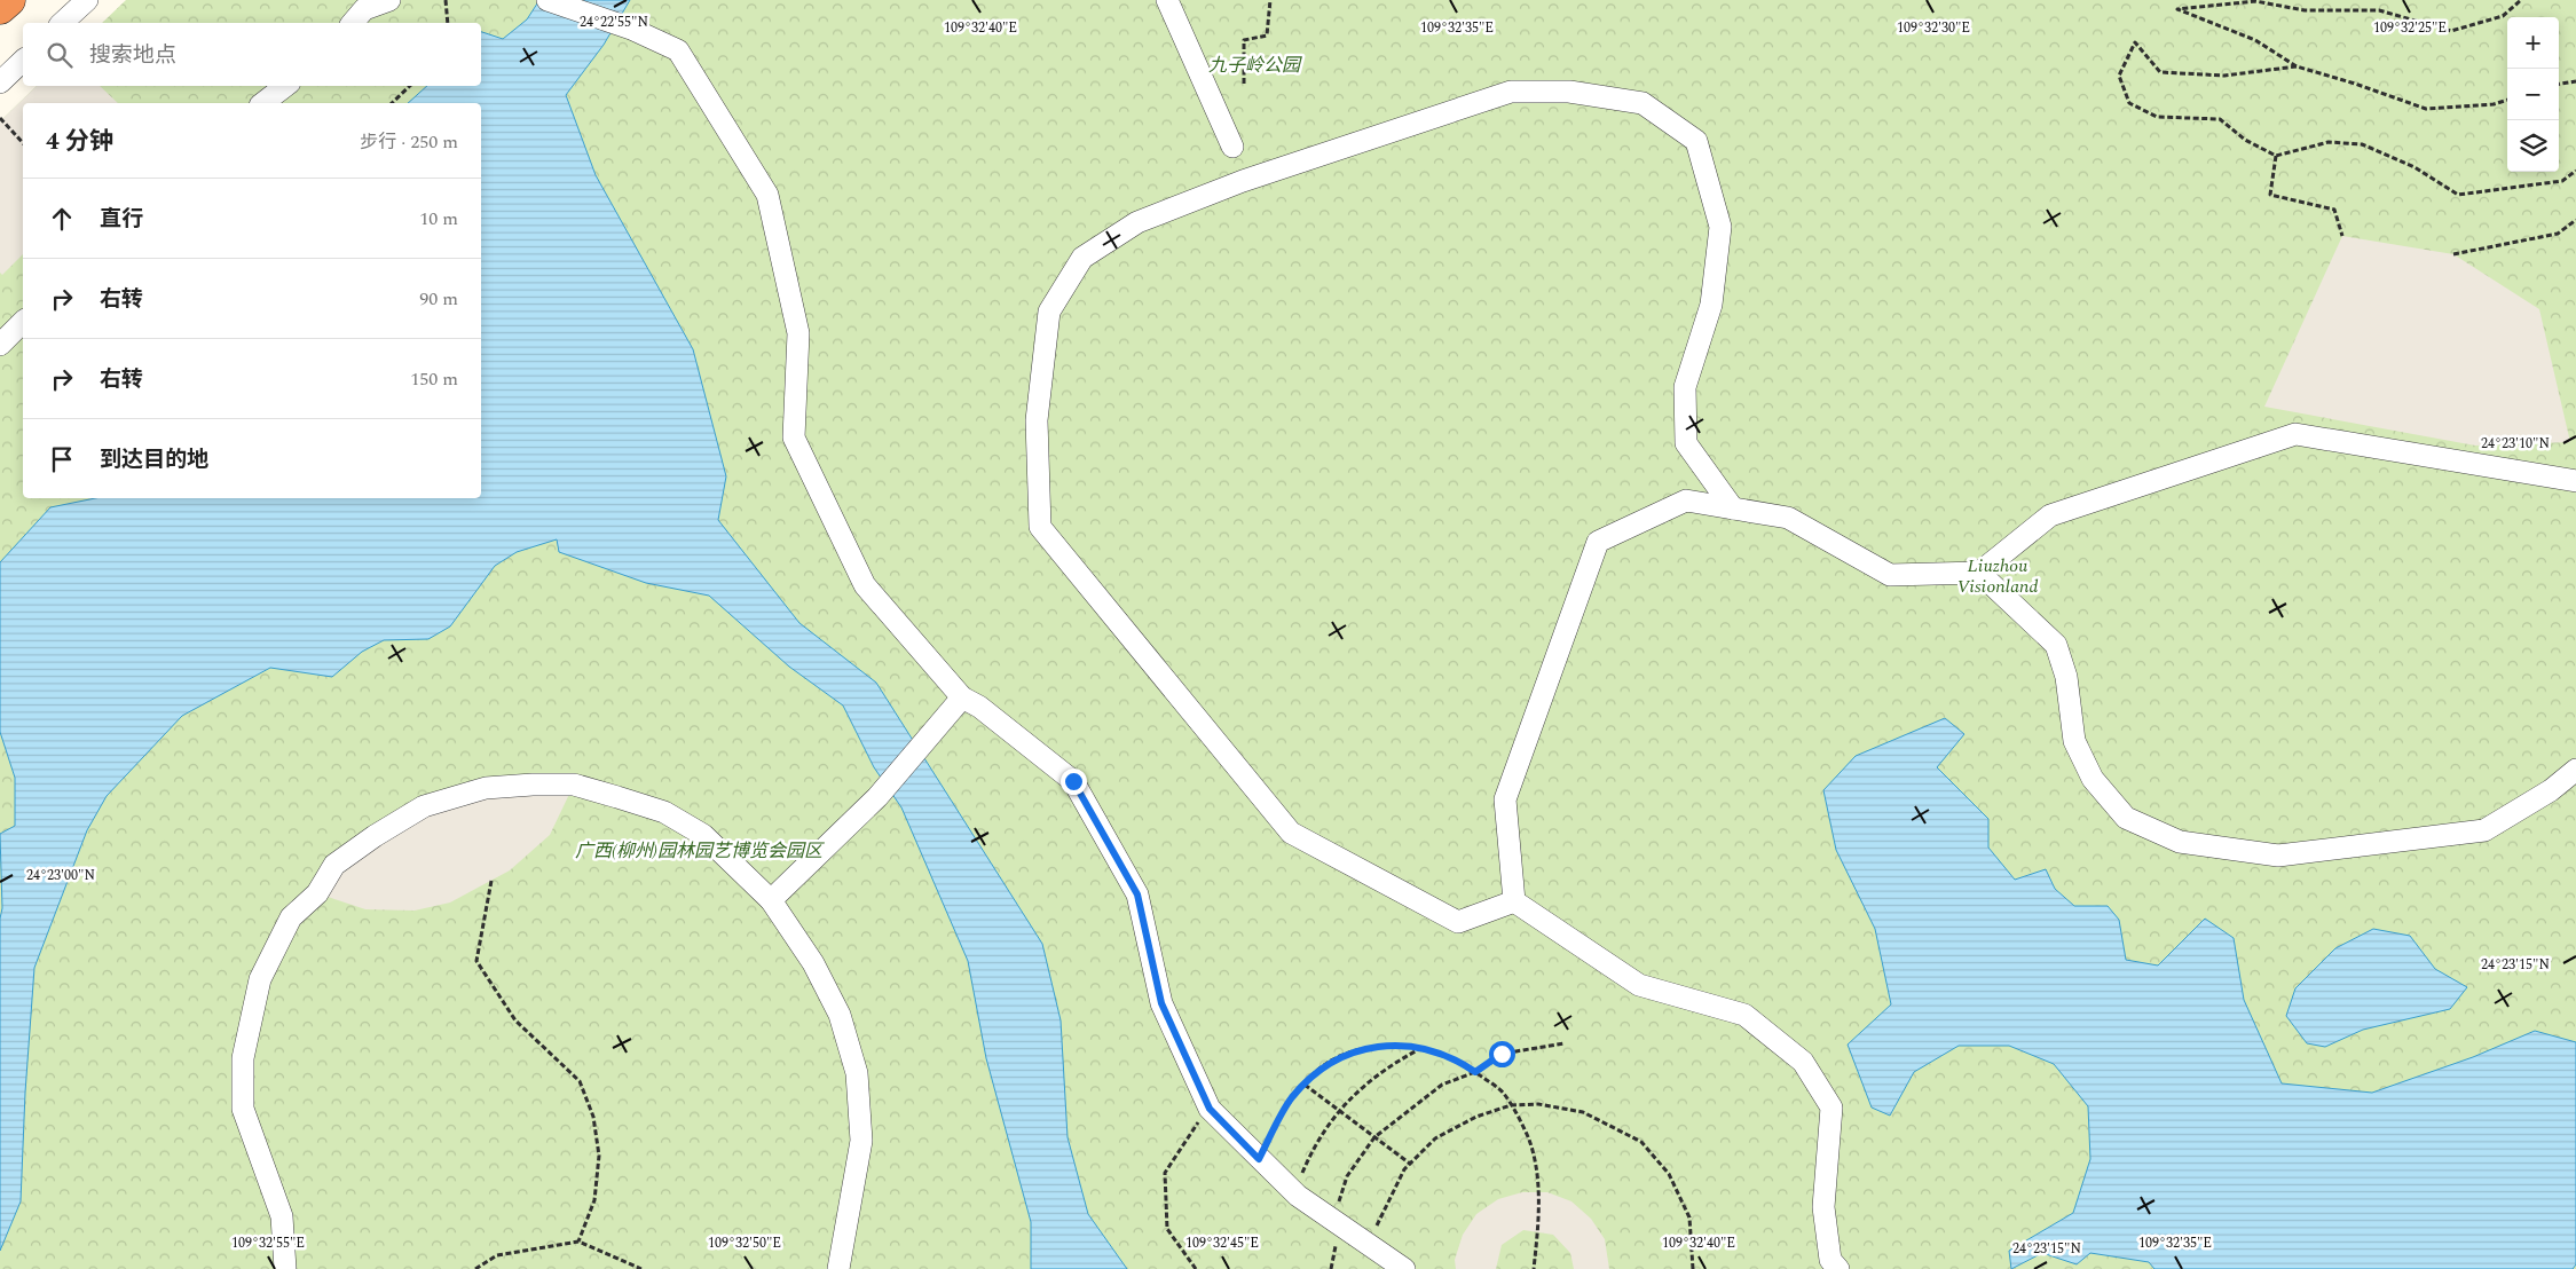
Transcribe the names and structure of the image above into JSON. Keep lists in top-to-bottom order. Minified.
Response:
{"parks":["九子岭公园","Liuzhou Visionland","广西(柳州)园林园艺博览会园区"],"page":{"map_buttons":["+","−"],"search":"搜索地点","heading":["4 分钟","步行 · 250 m"],"list":[["直行","10 m"],["右转","90 m"],["右转","150 m"],"到达目的地"]},"coordinates":["24°22'55\"N","109°32'40\"E","109°32'25\"E","109°32'35\"E","109°32'30\"E","24°23'10\"N","24°23'00\"N","24°23'15\"N","109°32'55\"E","109°32'50\"E","109°32'45\"E"]}
